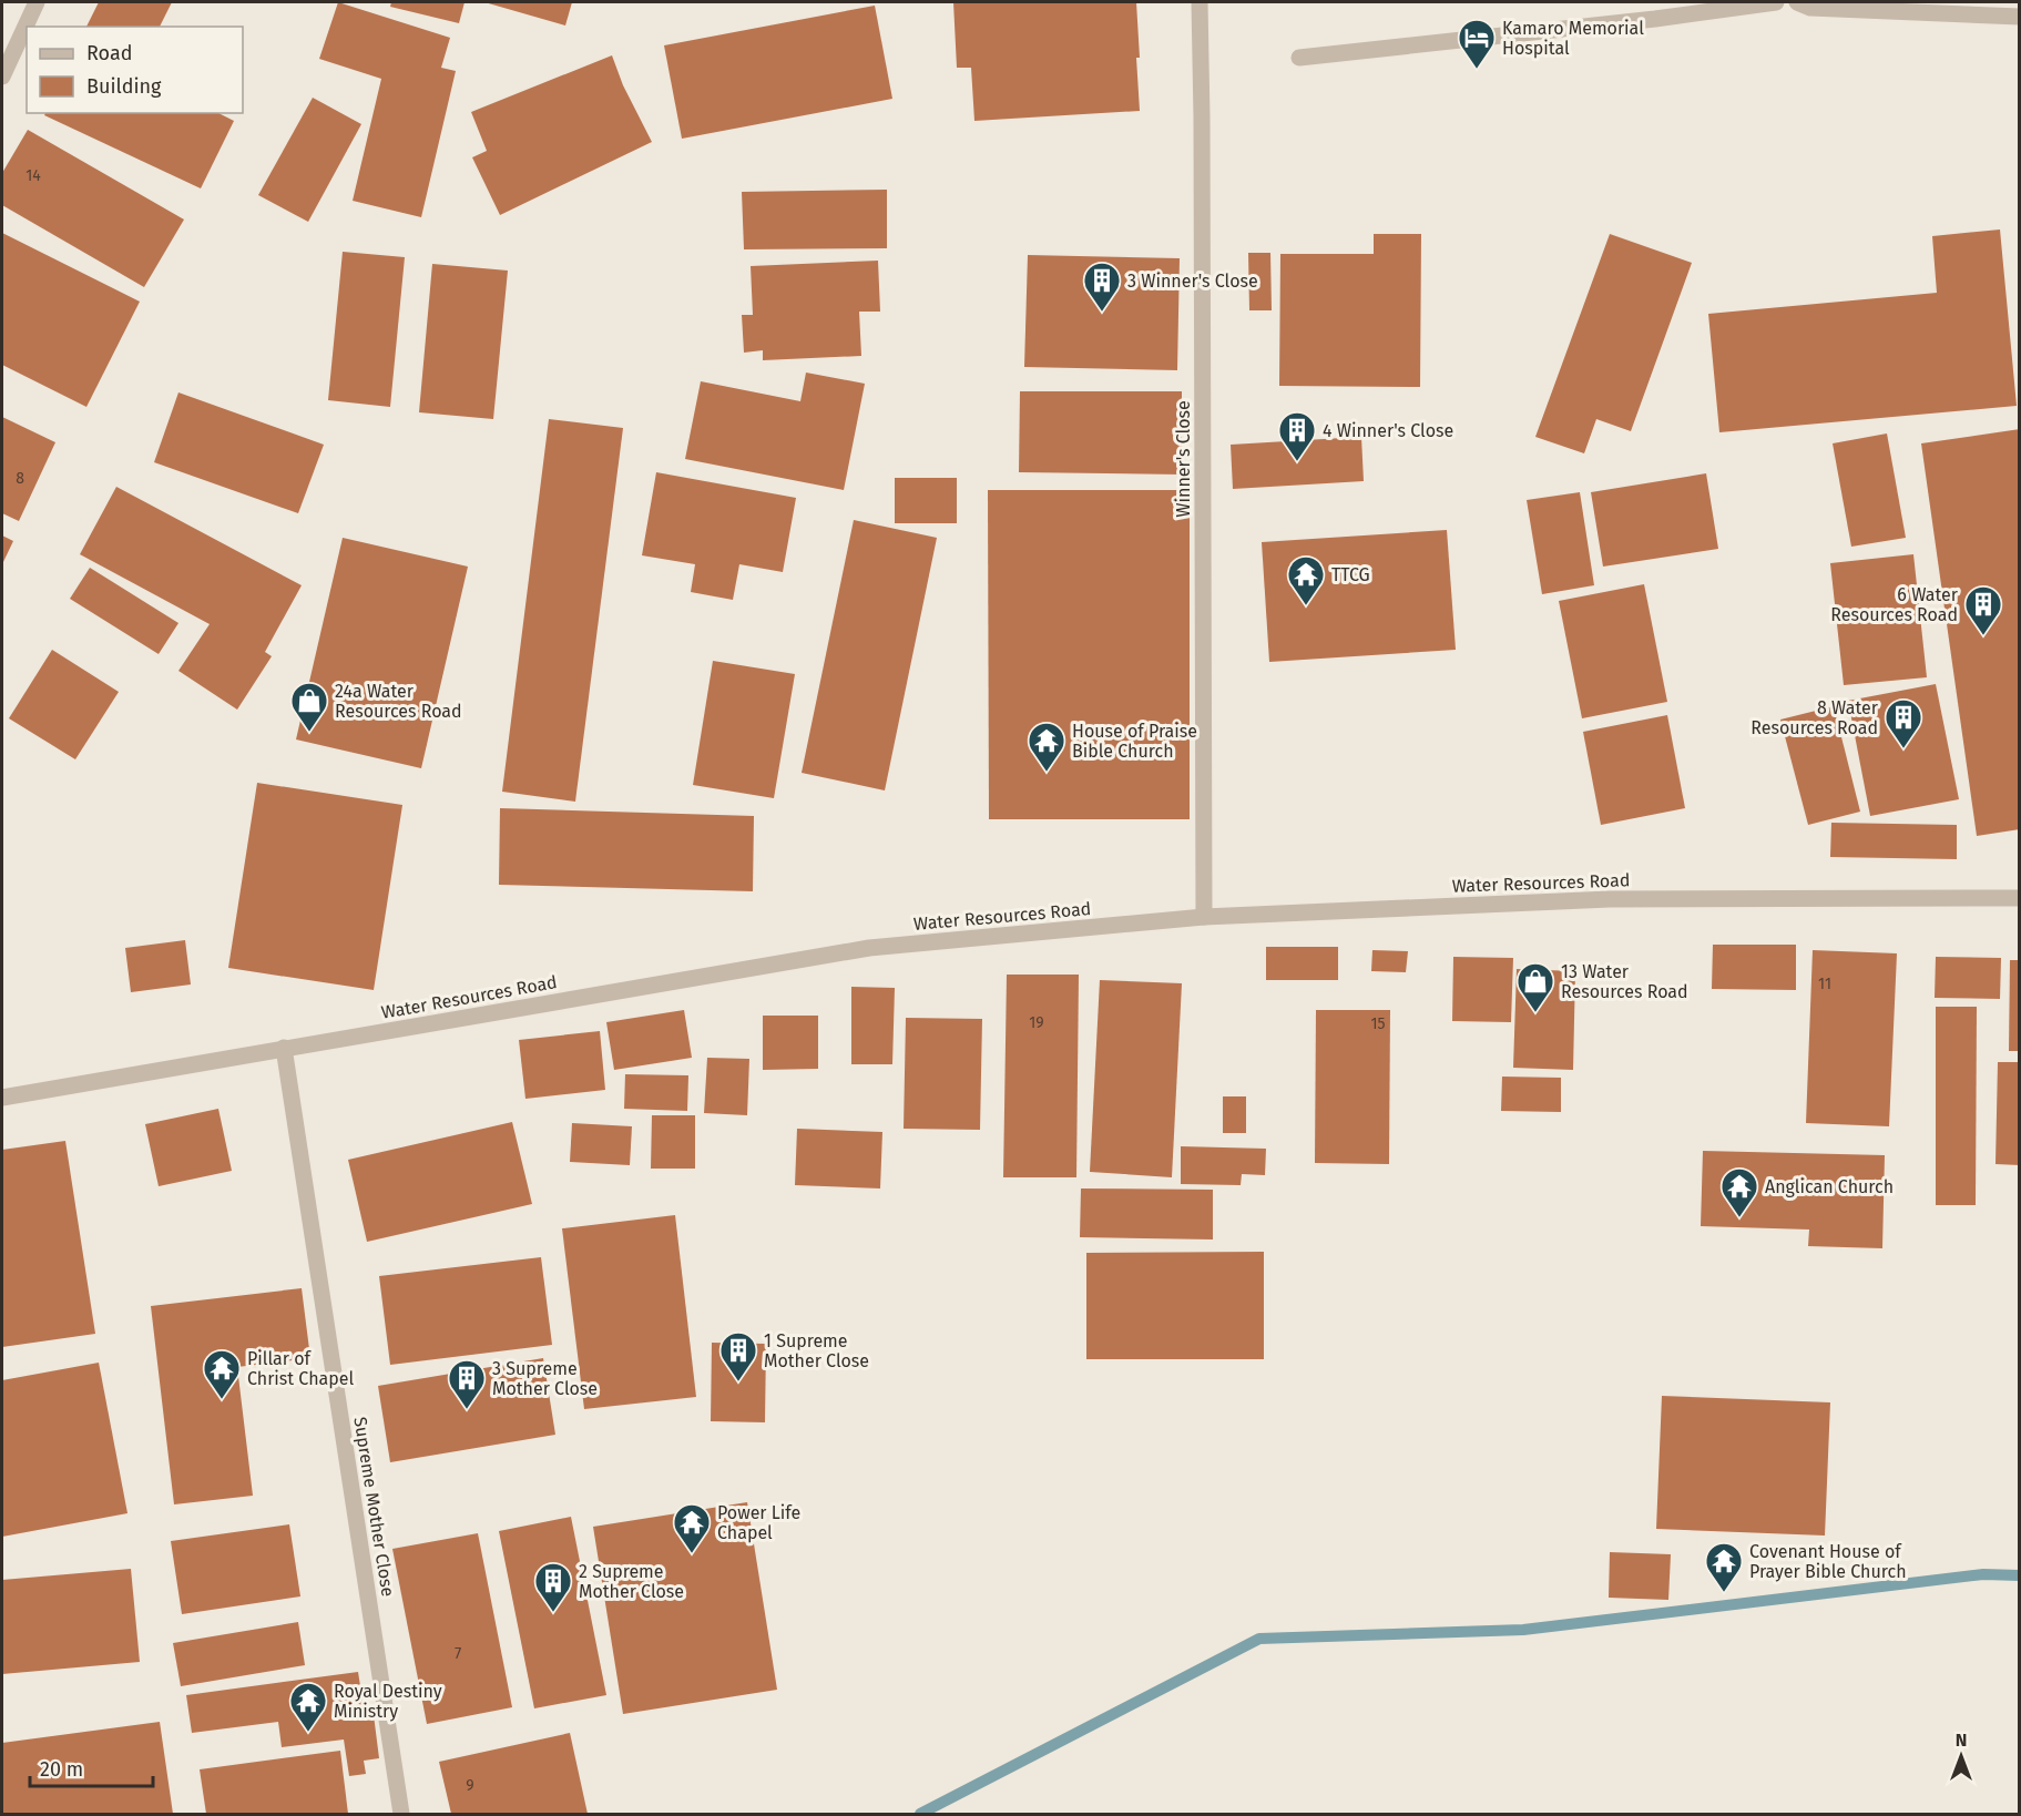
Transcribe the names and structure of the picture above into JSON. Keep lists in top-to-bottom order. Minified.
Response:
{"streets":{"street":["Winner's Close","Water Resources Road","Supreme Mother Close"]},"crossings":[["Winner's Close","Water Resources Road"],["Water Resources Road","Supreme Mother Close"]],"places":{"hotel":["Kamaro Memorial Hospital"],"building":["3 Winner's Close","4 Winner's Close","6 Water Resources Road","8 Water Resources Road","1 Supreme Mother Close","3 Supreme Mother Close","2 Supreme Mother Close"],"temple":["TTCG","House of Praise Bible Church","Anglican Church","Pillar of Christ Chapel","Power Life Chapel","Covenant House of Prayer Bible Church","Royal Destiny Ministry"],"shop":["24a Water Resources Road","13 Water Resources Road"]},"house_numbers":["14","8","11","19","15","7","9"],"legend":["Road","Building"],"scale_bar":"20 m","north":"top"}
